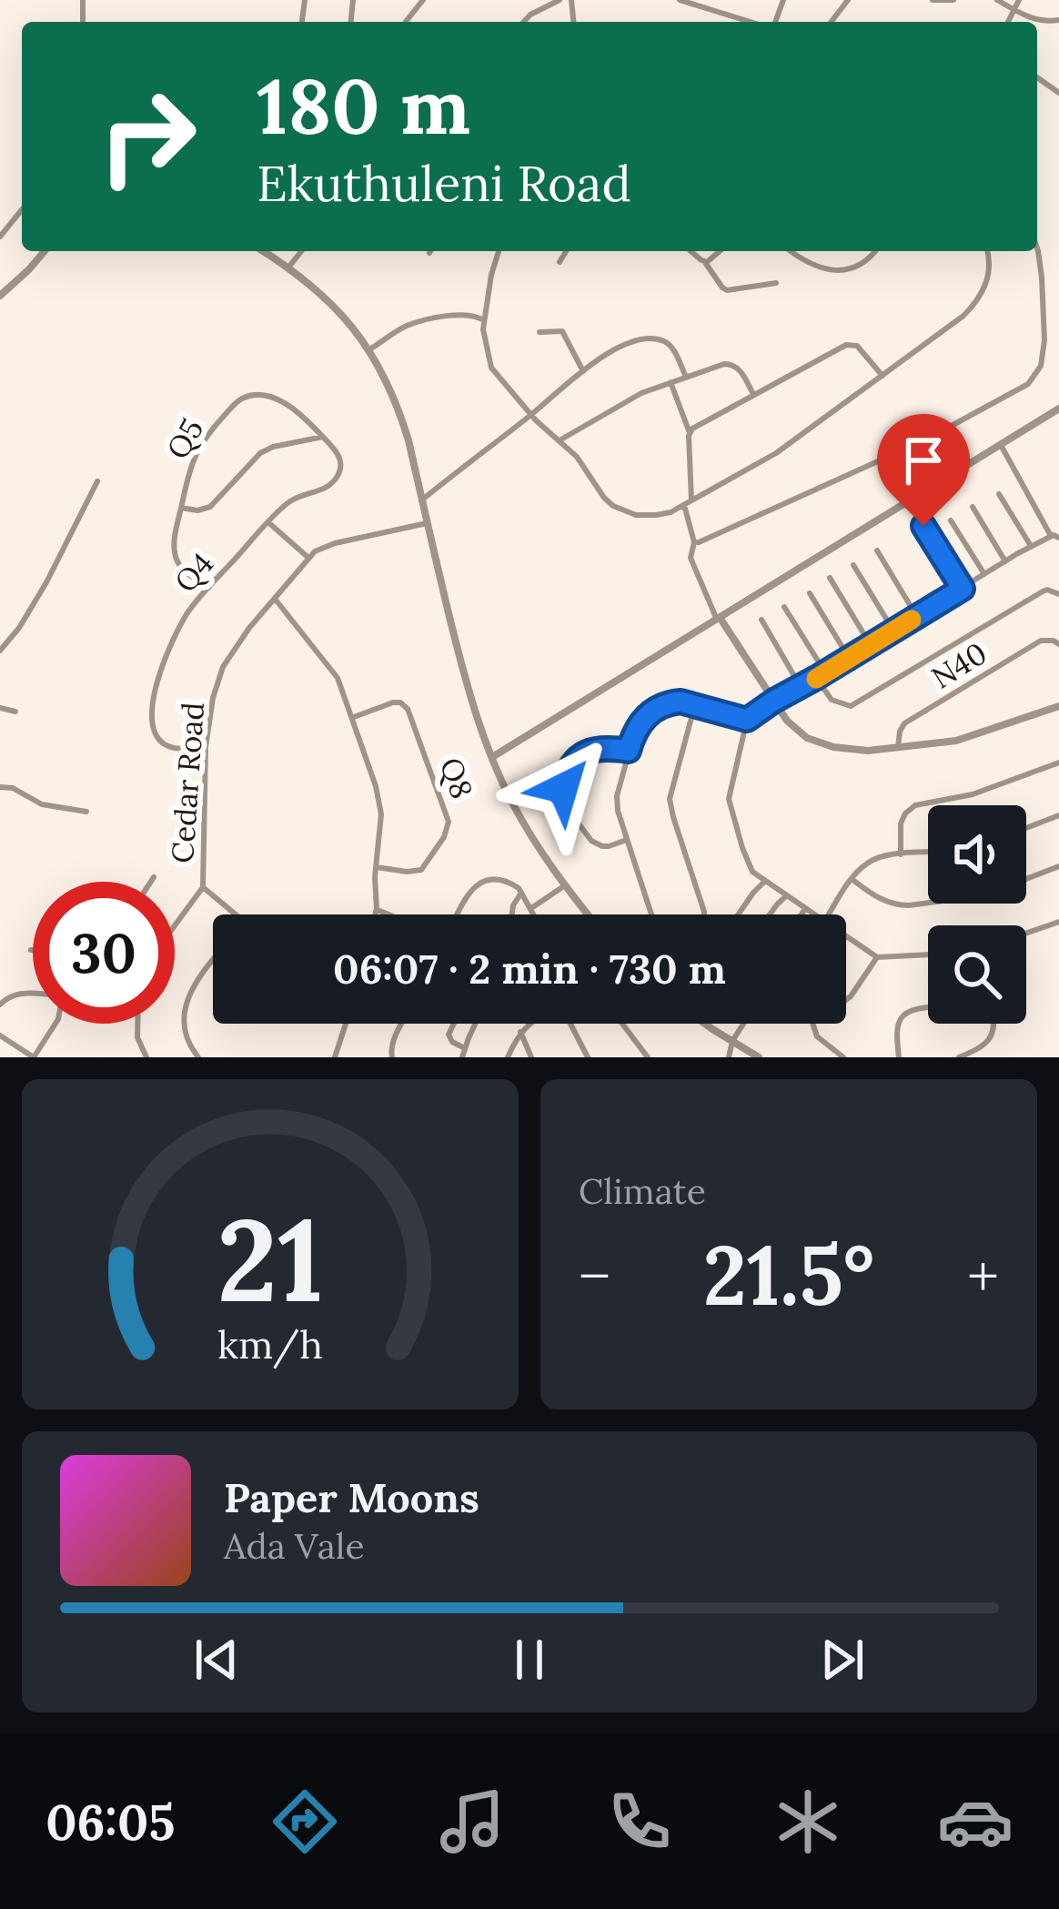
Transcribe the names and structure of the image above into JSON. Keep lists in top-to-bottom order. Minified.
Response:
{"streets":{"street":["Q5","Q4","N40","Q8","Cedar Road"]},"crossings":[["Q5","Q4"],["Q4","Cedar Road"]],"page":{"turn":["180 m","Ekuthuleni Road"],"limit":"30","trip":"06:07 · 2 min · 730 m","tile":"Climate","heat":["−","21.5°","+"],"song":["Paper Moons","Ada Vale"],"tabs":"06:05","gauge":["21","km/h"]}}
